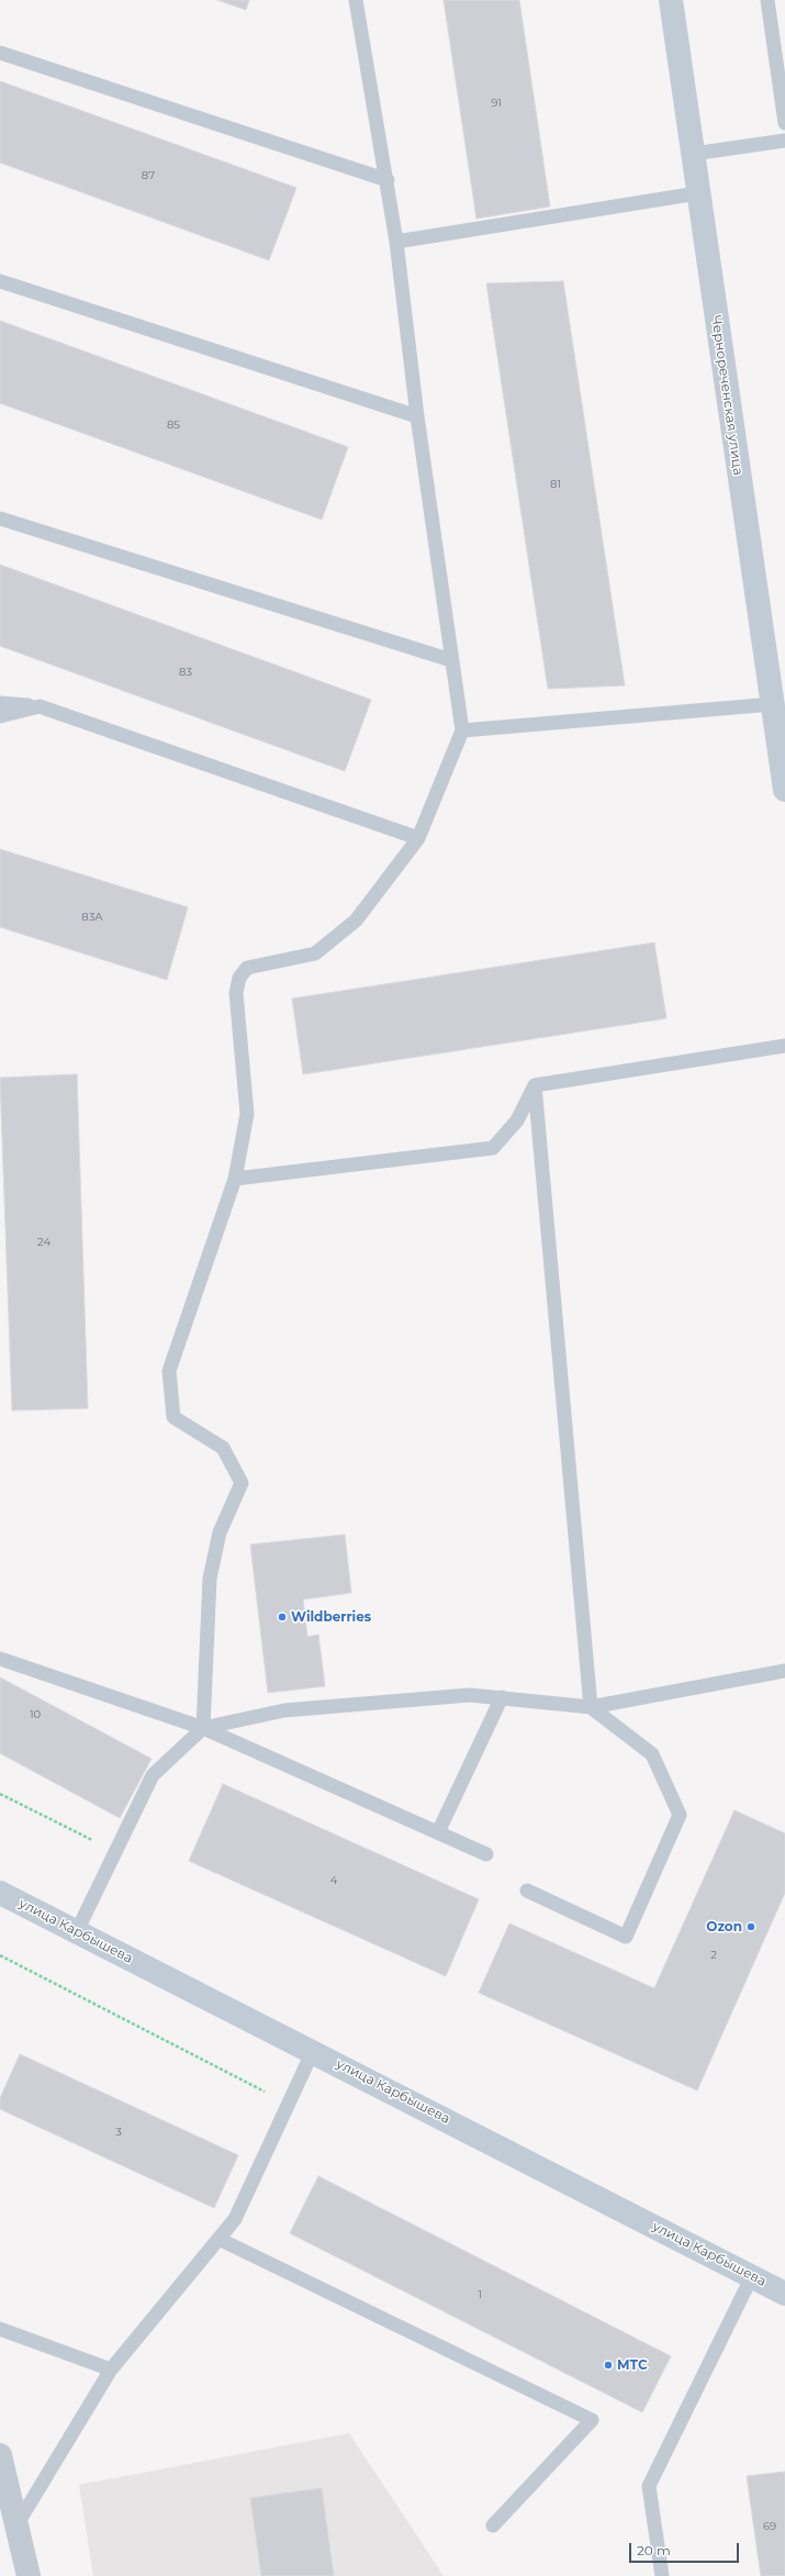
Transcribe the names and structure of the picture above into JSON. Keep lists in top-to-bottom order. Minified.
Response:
{"streets":{"main road":["Чернореченская улица","улица Карбышева"]},"places":["Wildberries","Ozon","МТС"],"house_numbers":["91","87","85","81","83","83А","24","10","4","2","3","1","69"],"scale_bar":"20 m"}
